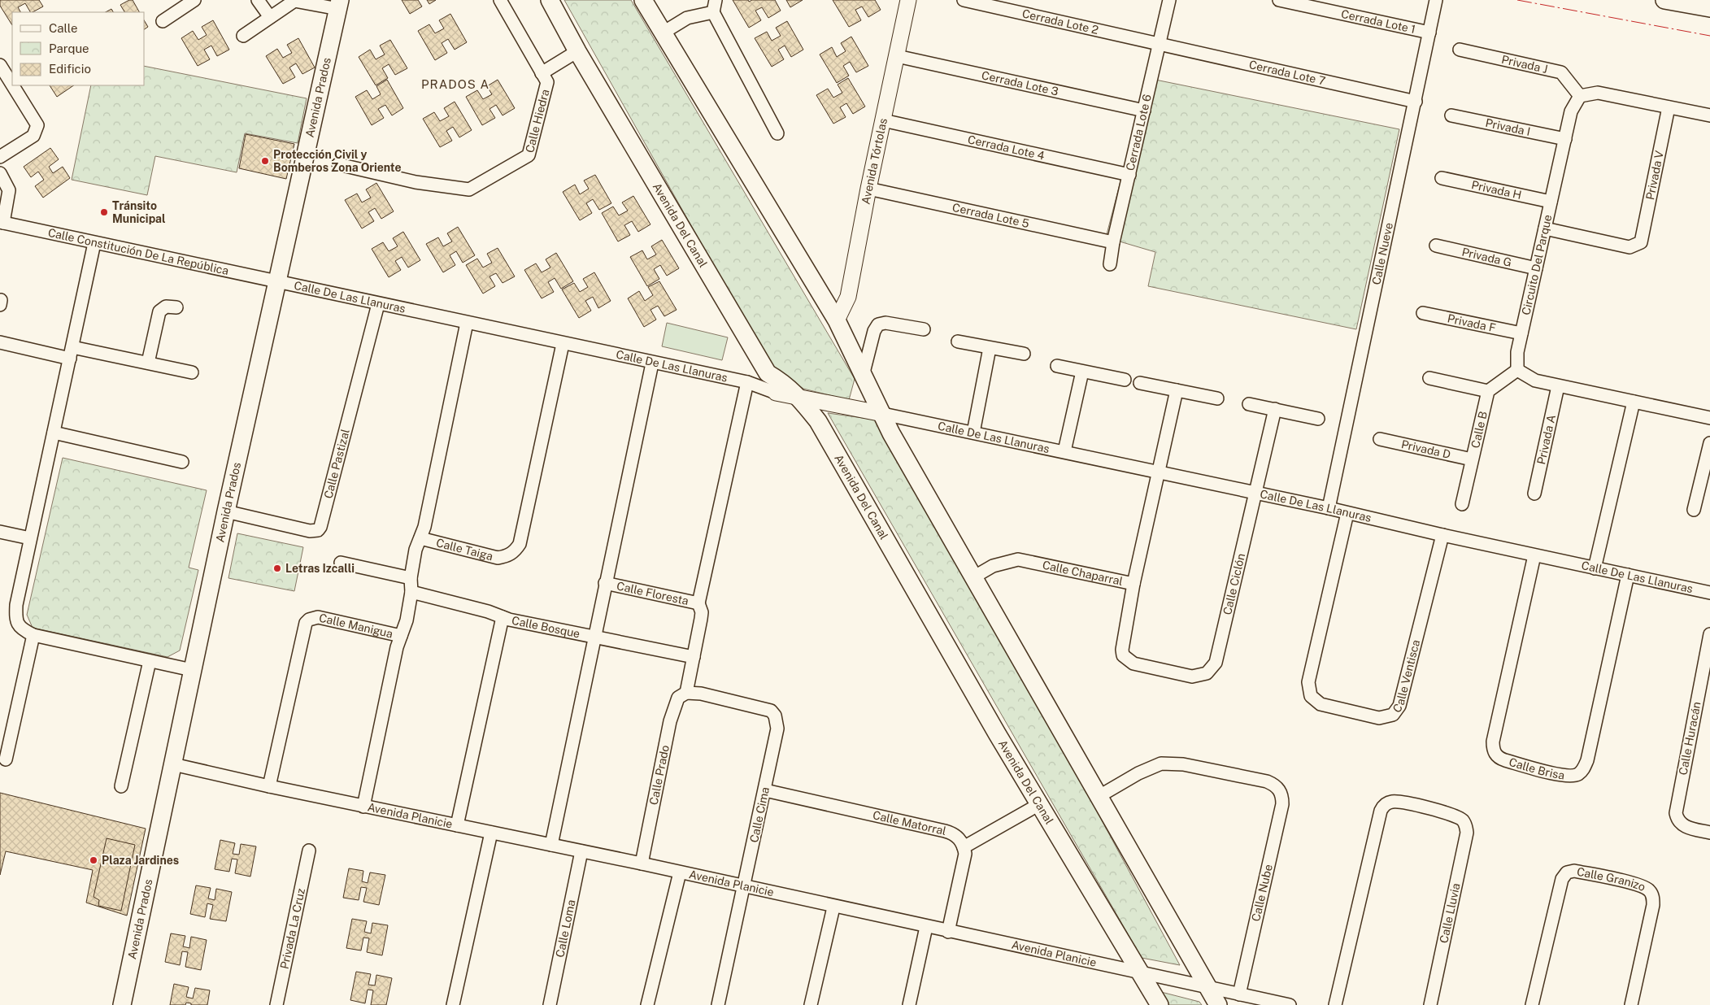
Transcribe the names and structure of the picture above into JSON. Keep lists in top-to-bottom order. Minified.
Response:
{"streets":{"main road":["Avenida Prados","Avenida Del Canal"],"street":["Cerrada Lote 1","Cerrada Lote 2","Privada J","Cerrada Lote 7","Cerrada Lote 3","Calle Hiedra","Privada I","Cerrada Lote 6","Cerrada Lote 4","Avenida Tórtolas","Privada V","Privada H","Cerrada Lote 5","Calle Constitución De La República","Calle Nueve","Privada G","Circuito Del Parque","Calle De Las Llanuras","Privada F","Calle B","Privada A","Privada D","Calle Pastizal","Calle Taiga","Calle Chaparral","Calle Ciclón","Calle Floresta","Calle Manigua","Calle Bosque","Calle Ventisca","Calle Huracán","Calle Brisa","Calle Prado","Calle Cima","Avenida Planicie","Calle Matorral","Calle Granizo","Calle Nube","Calle Lluvia","Privada La Cruz","Calle Loma"]},"crossings":[["Cerrada Lote 1","Calle Nueve"],["Cerrada Lote 2","Cerrada Lote 7"],["Cerrada Lote 2","Cerrada Lote 6"],["Privada J","Circuito Del Parque"],["Cerrada Lote 7","Cerrada Lote 6"],["Cerrada Lote 7","Calle Nueve"],["Cerrada Lote 3","Cerrada Lote 6"],["Cerrada Lote 3","Avenida Tórtolas"],["Avenida Prados","Calle Constitución De La República"],["Avenida Prados","Calle De Las Llanuras"],["Avenida Prados","Calle Pastizal"],["Avenida Prados","Avenida Planicie"],["Calle Hiedra","Avenida Del Canal"],["Privada I","Circuito Del Parque"],["Cerrada Lote 6","Cerrada Lote 4"],["Cerrada Lote 6","Cerrada Lote 5"],["Cerrada Lote 4","Avenida Tórtolas"],["Avenida Tórtolas","Cerrada Lote 5"],["Privada V","Circuito Del Parque"],["Privada H","Circuito Del Parque"],["Avenida Del Canal","Calle De Las Llanuras"],["Avenida Del Canal","Avenida Planicie"],["Calle Constitución De La República","Calle De Las Llanuras"],["Calle Nueve","Calle De Las Llanuras"],["Privada G","Circuito Del Parque"],["Circuito Del Parque","Privada F"],["Calle De Las Llanuras","Calle Pastizal"],["Calle De Las Llanuras","Calle Taiga"],["Calle De Las Llanuras","Calle Ciclón"],["Calle De Las Llanuras","Calle Floresta"],["Calle De Las Llanuras","Calle Ventisca"],["Calle De Las Llanuras","Calle Brisa"],["Calle B","Privada D"],["Calle Chaparral","Calle Ciclón"],["Calle Manigua","Avenida Planicie"],["Calle Bosque","Avenida Planicie"],["Calle Prado","Calle Cima"],["Calle Prado","Avenida Planicie"],["Calle Cima","Avenida Planicie"],["Calle Cima","Calle Matorral"],["Avenida Planicie","Calle Nube"],["Avenida Planicie","Calle Loma"]],"districts":["PRADOS A"],"places":["Protección Civil y Bomberos Zona Oriente","Tránsito Municipal","Letras Izcalli","Plaza Jardines"],"legend":["Calle","Parque","Edificio"]}
